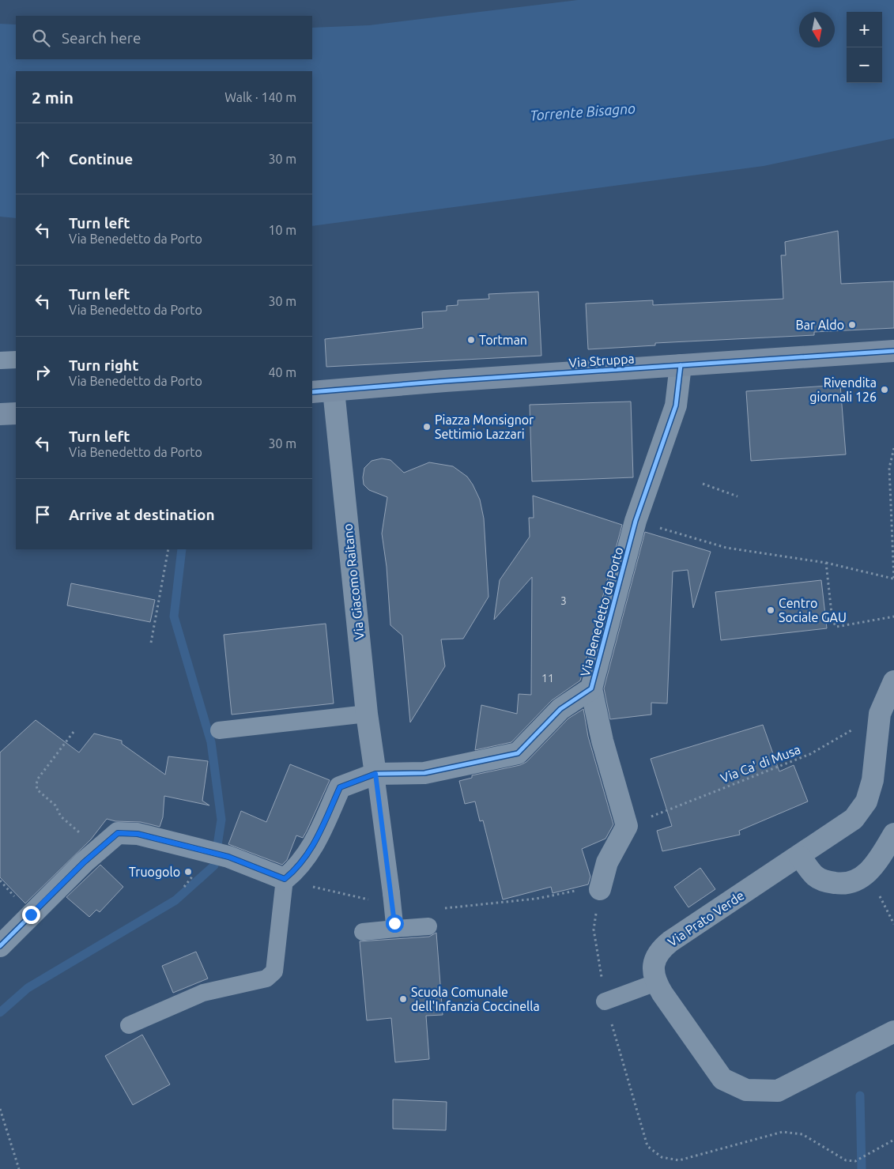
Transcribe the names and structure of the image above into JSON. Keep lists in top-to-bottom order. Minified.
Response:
{"streets":{"street":["Via Struppa","Via Giacomo Raitano","Via Benedetto da Porto","Via Prato Verde"],"path":["Via Ca' di Musa"]},"crossings":[["Via Struppa","Via Giacomo Raitano"],["Via Struppa","Via Benedetto da Porto"],["Via Giacomo Raitano","Via Benedetto da Porto"],["Via Ca' di Musa","Via Prato Verde"]],"water":["Torrente Bisagno"],"places":["Bar Aldo","Tortman","Rivendita giornali 126","Piazza Monsignor Settimio Lazzari","Centro Sociale GAU","Truogolo","Scuola Comunale dell'Infanzia Coccinella"],"house_numbers":["3","11"],"north":"bottom","page":{"map_buttons":["+","−"],"search":"Search here","heading":["2 min","Walk · 140 m"],"list":[["Continue","30 m"],["Turn left","Via Benedetto da Porto","10 m"],["Turn left","Via Benedetto da Porto","30 m"],["Turn right","Via Benedetto da Porto","40 m"],["Turn left","Via Benedetto da Porto","30 m"],"Arrive at destination"]}}
